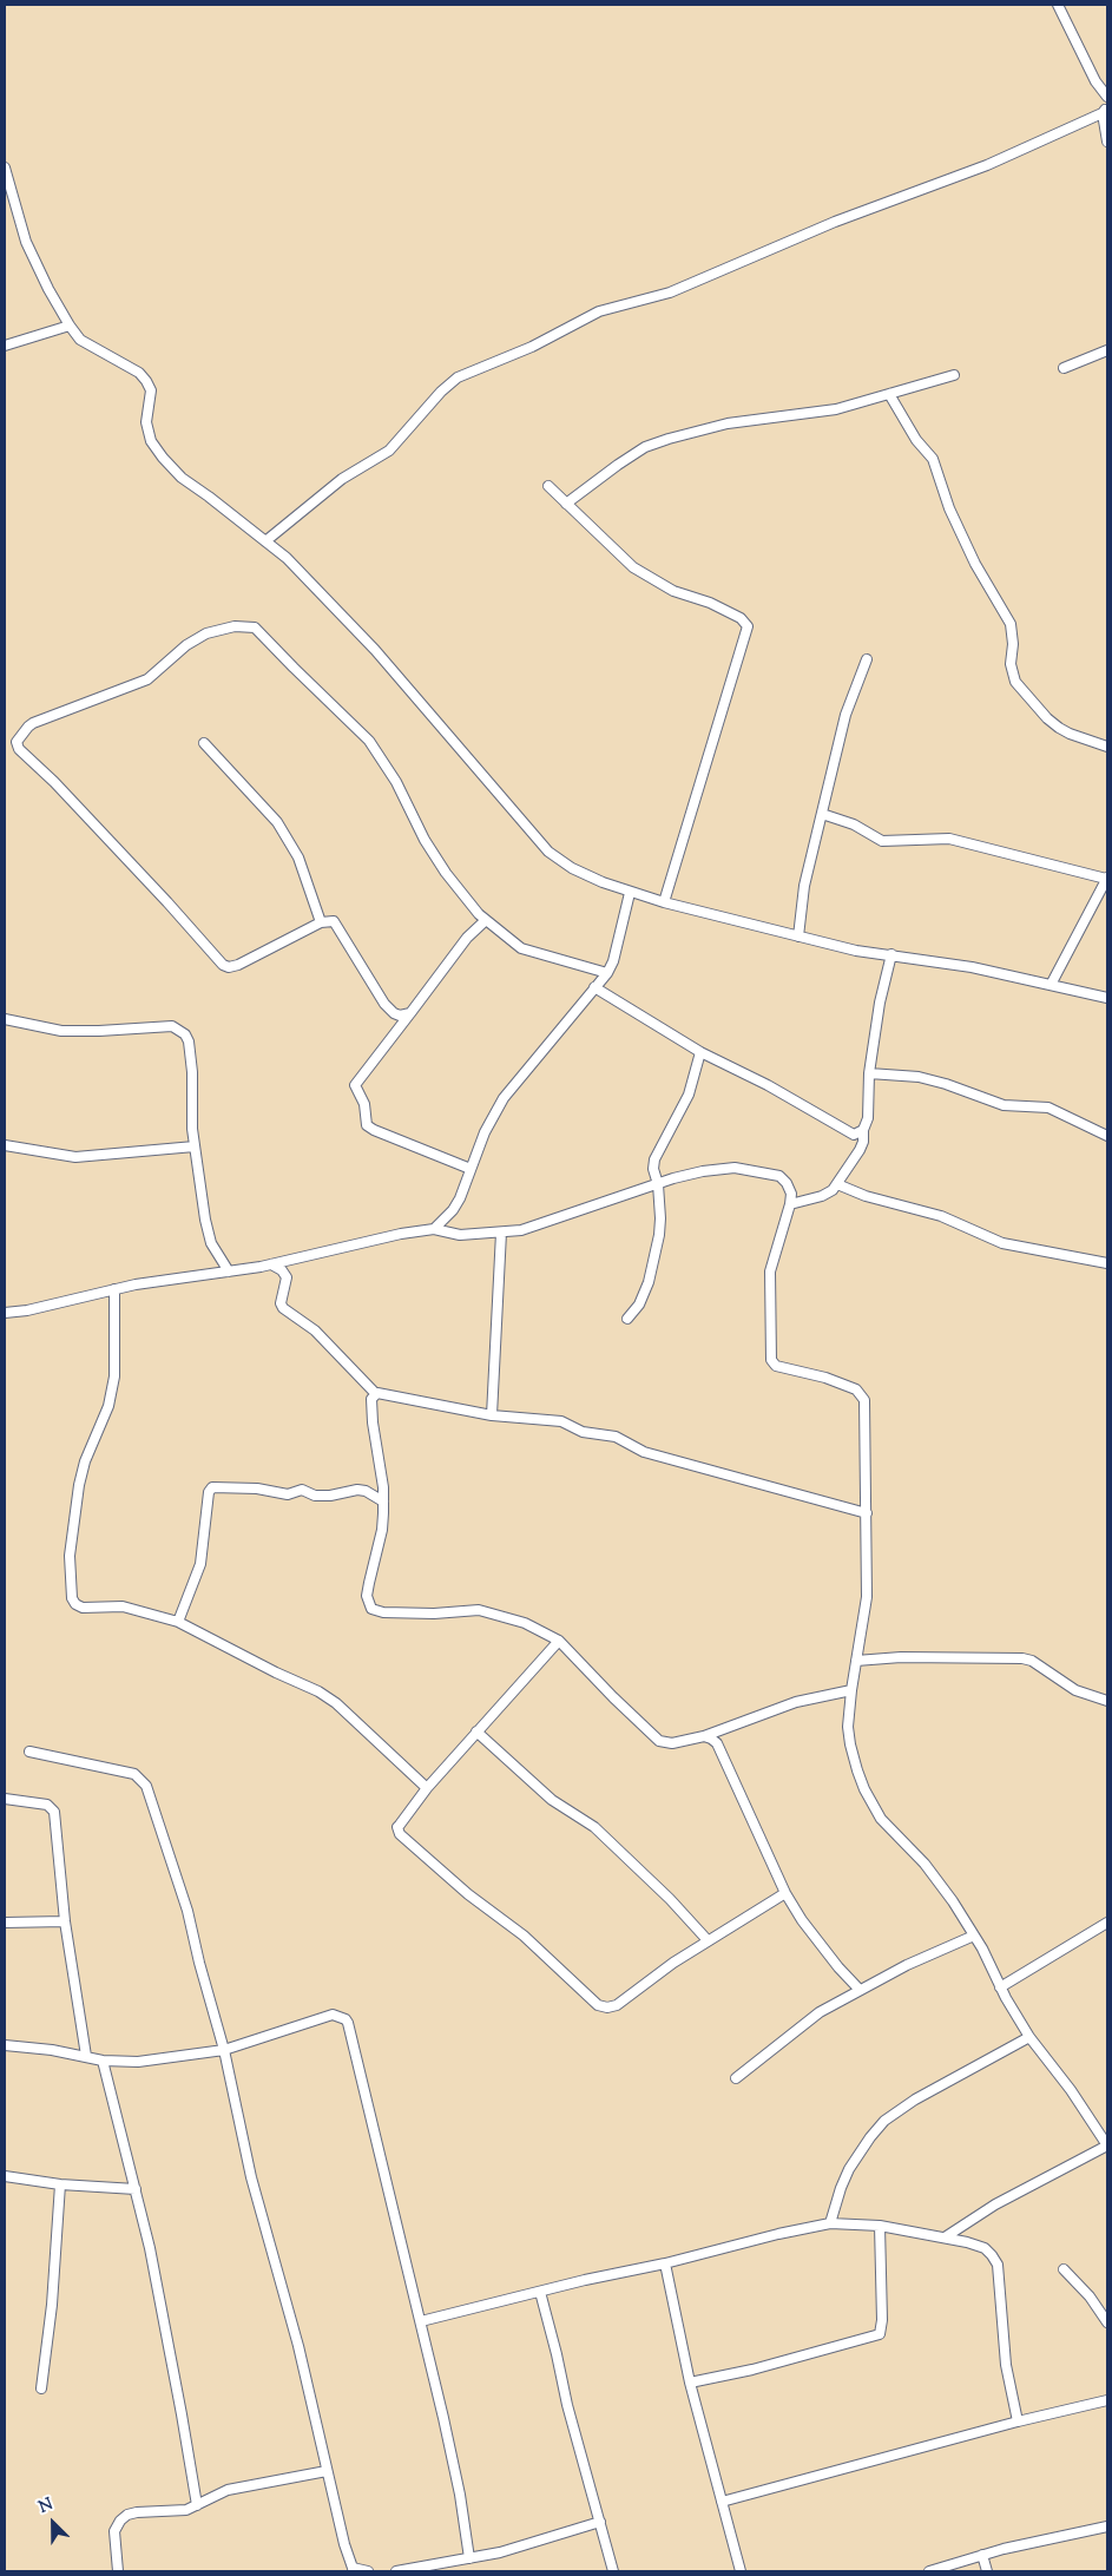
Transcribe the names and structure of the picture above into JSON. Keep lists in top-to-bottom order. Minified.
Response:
{"north":"top left"}
